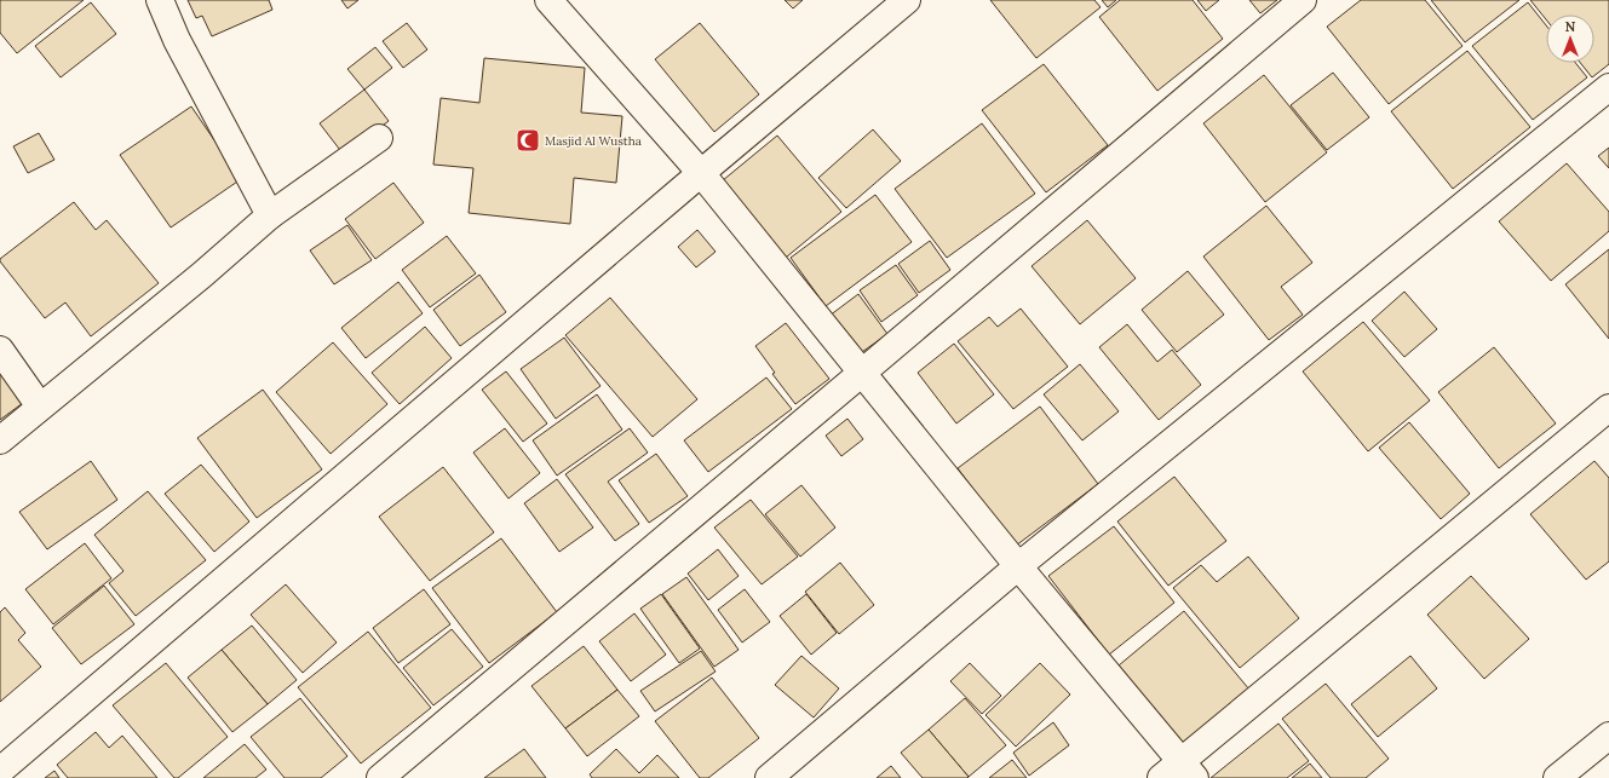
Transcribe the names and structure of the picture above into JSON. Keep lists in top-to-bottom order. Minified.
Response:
{"places":{"mosque":["Masjid Al Wustha"]},"north":"top"}
